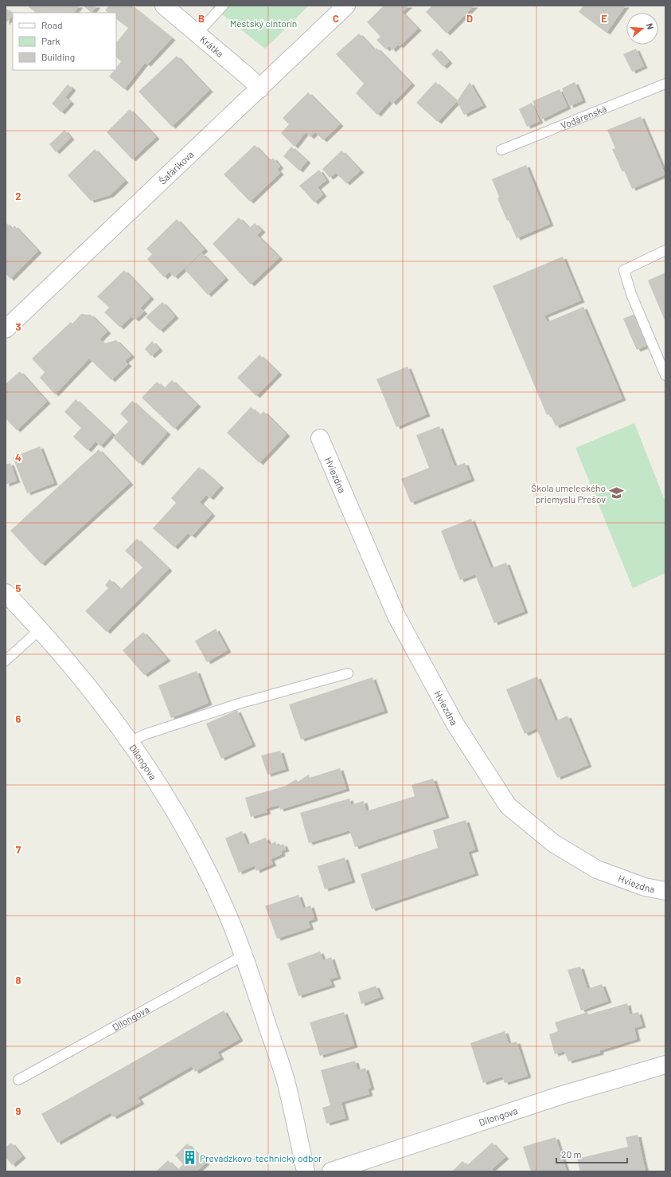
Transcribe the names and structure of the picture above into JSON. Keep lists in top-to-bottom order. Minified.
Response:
{"streets":{"street":["Krátka","Šafárikova","Hviezdna","Dilongova"],"lane":["Vodárenská"]},"crossings":[["Krátka","Šafárikova"]],"parks":["Mestský cintorín"],"places":{"school or university":["Škola umeleckého priemyslu Prešov"],"building":["Prevádzkovo‑technický odbor"]},"legend":["Road","Park","Building"],"scale_bar":"20 m","north":"right","grid":{"columns":["B","C","D","E"],"rows":["2","3","4","5","6","7","8","9"]}}
